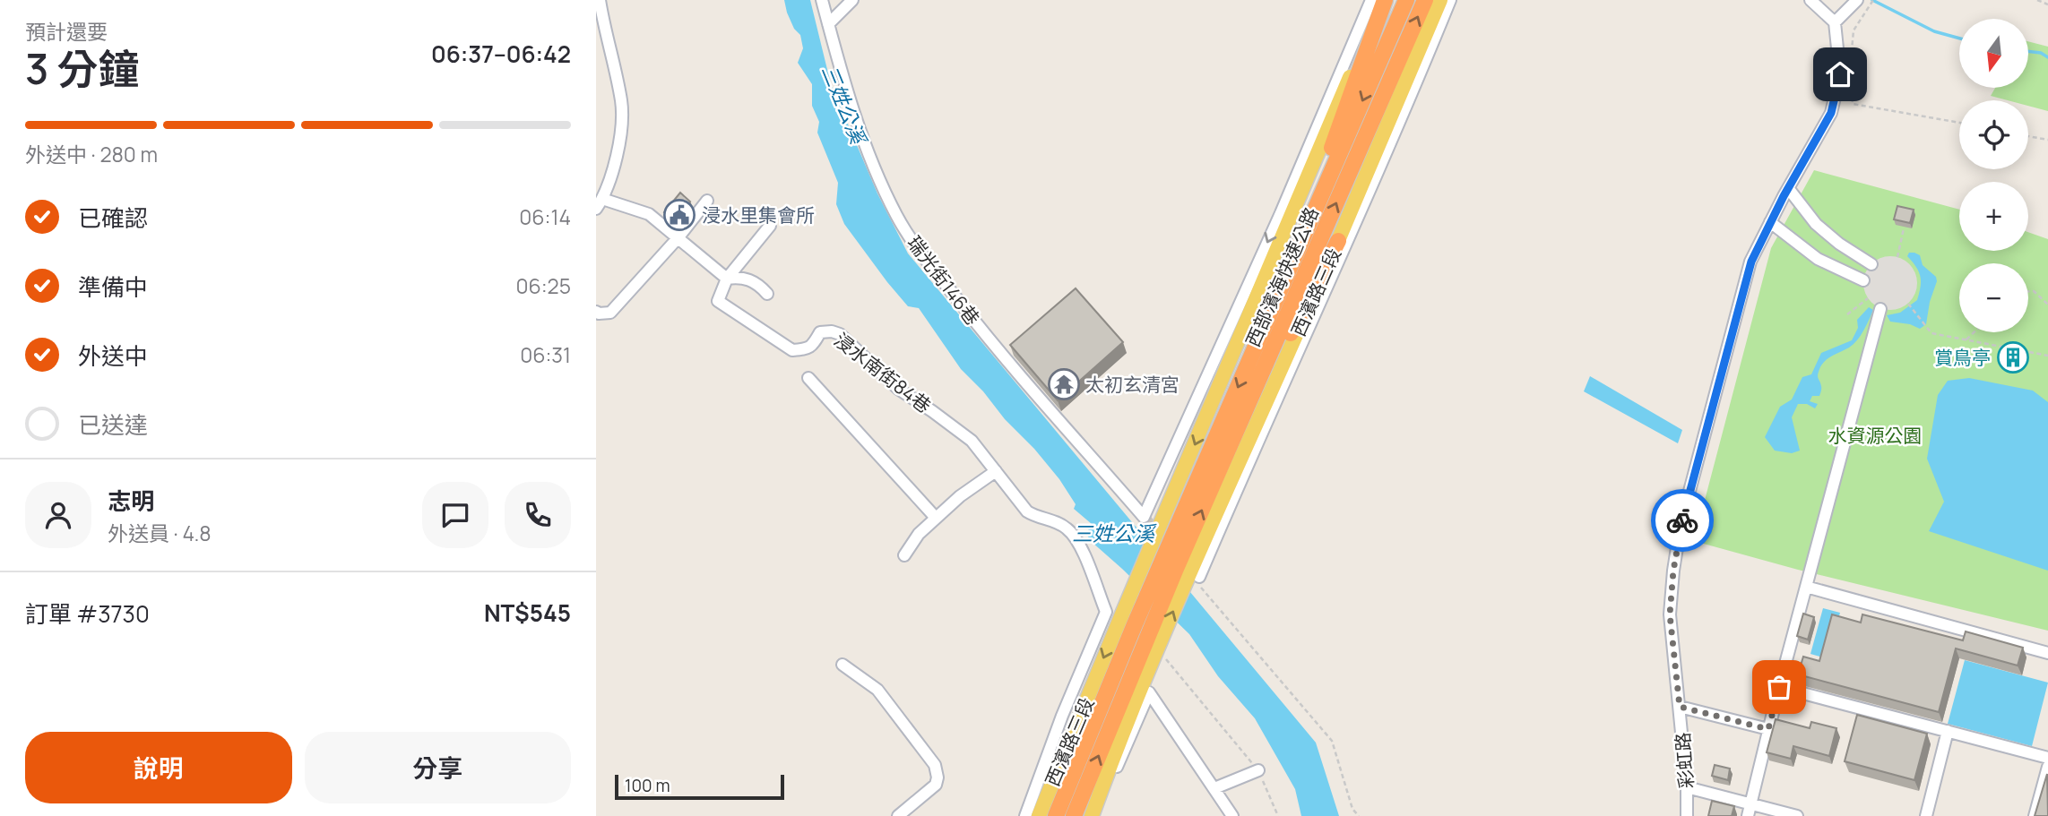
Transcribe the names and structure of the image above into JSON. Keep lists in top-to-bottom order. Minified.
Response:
{"streets":{"highway":["西部濱海快速公路"],"main road":["西濱路三段"],"street":["瑞光街146巷","浸水南街84巷","彩虹路"]},"crossings":[["西部濱海快速公路","西濱路三段"],["西濱路三段","浸水南街84巷"]],"water":["三姓公溪"],"parks":["水資源公園"],"places":{"public building":["浸水里集會所"],"building":["賞鳥亭"],"temple":["太初玄清宮"]},"scale_bar":"100 m","north":"bottom","page":{"heading":["3 分鐘","預計還要","06:37–06:42"],"panel":["志明","外送員 · 4.8","訂單 #3730","NT$545"],"map_buttons":["+","−"],"bar":"外送中 · 280 m","list":[["已確認","06:14"],["準備中","06:25"],["外送中","06:31"],"已送達"],"buttons":["說明","分享"],"scale":"100 m"}}
